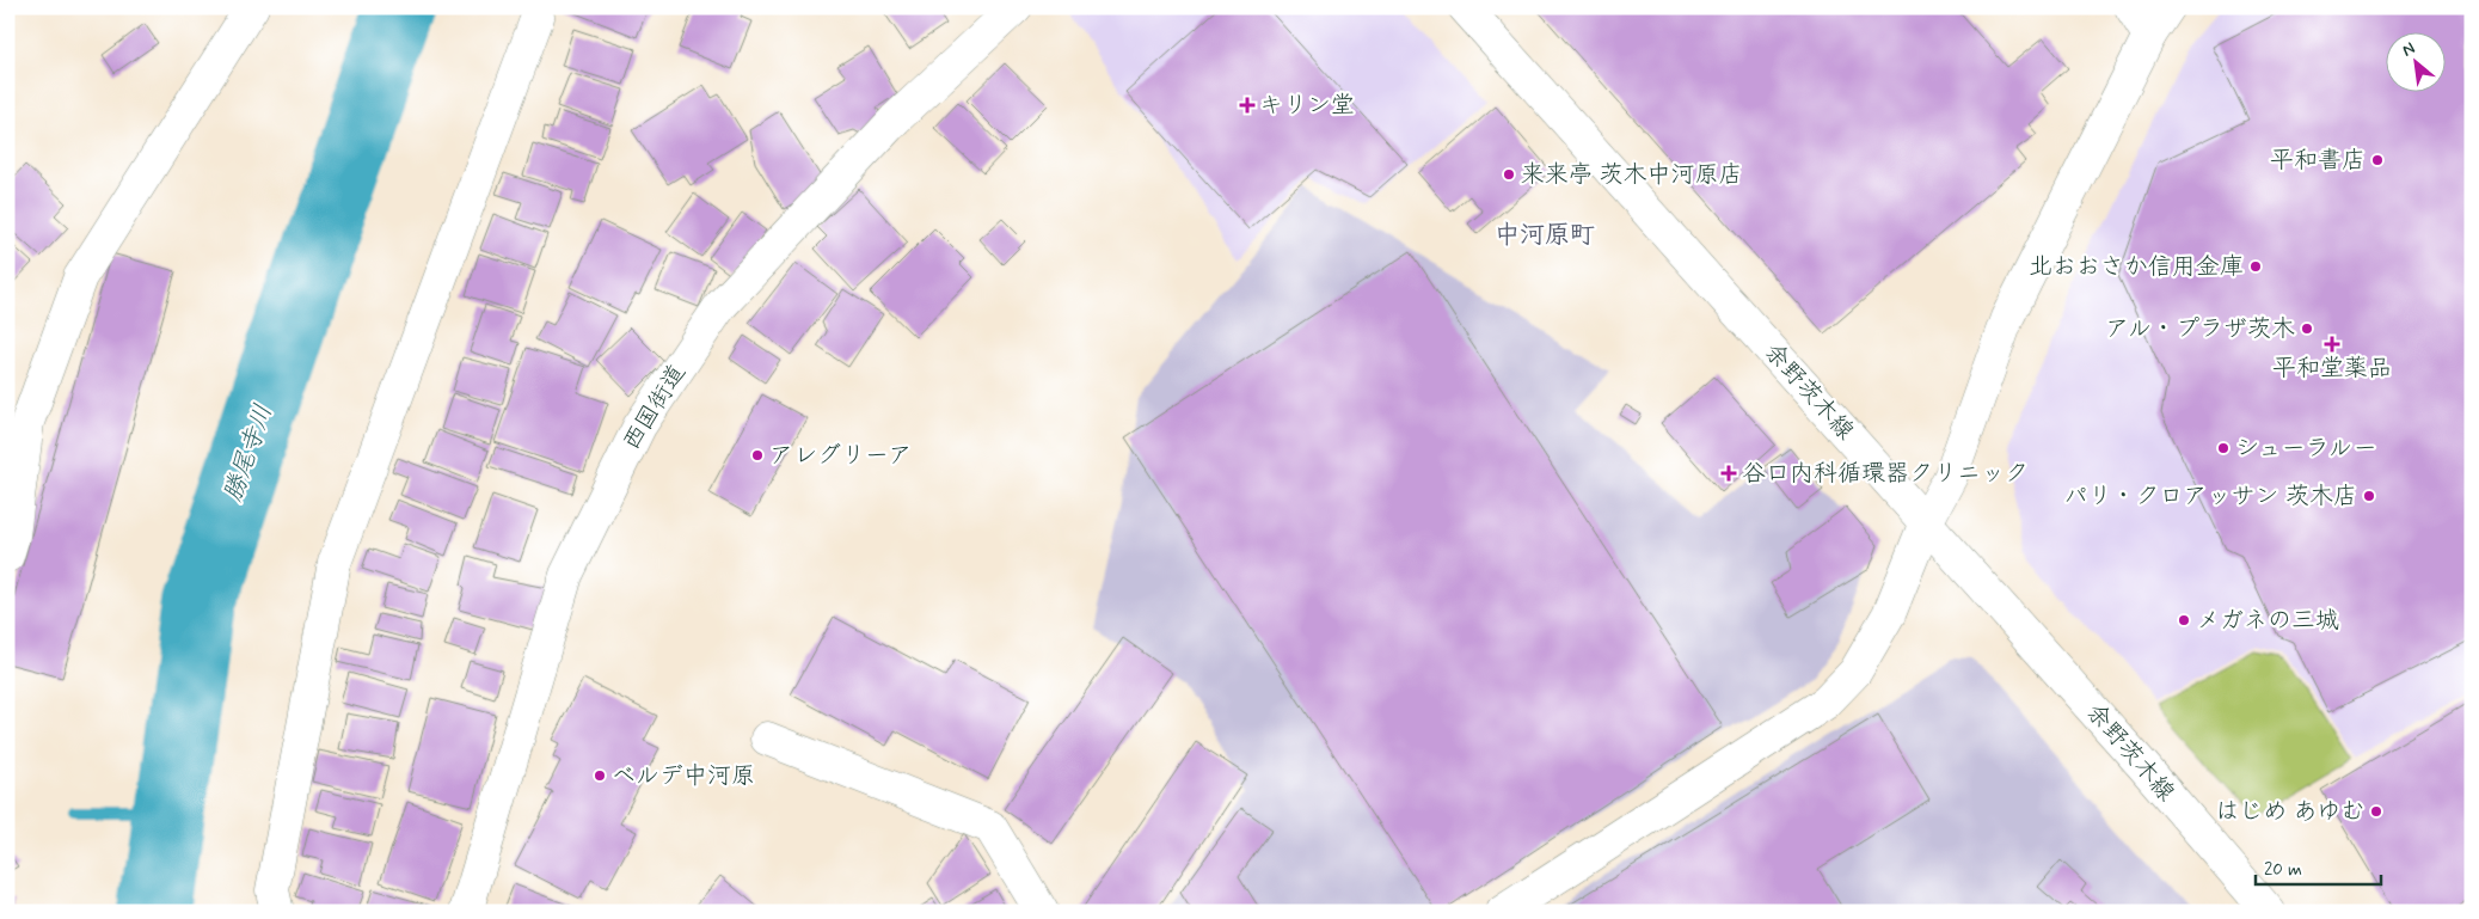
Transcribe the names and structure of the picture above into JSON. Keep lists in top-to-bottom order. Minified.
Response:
{"streets":{"street":["余野茨木線","西国街道"]},"districts":["中河原町"],"water":["勝尾寺川"],"places":{"health":["キリン堂","平和堂薬品","谷口内科循環器クリニック"],"other":["平和書店","来来亭 茨木中河原店","北おおさか信用金庫","アル・プラザ茨木","シューラルー","アレグリーア","パリ・クロアッサン 茨木店","メガネの三城","ベルデ中河原","はじめ あゆむ"]},"scale_bar":"20 m","north":"top left"}
